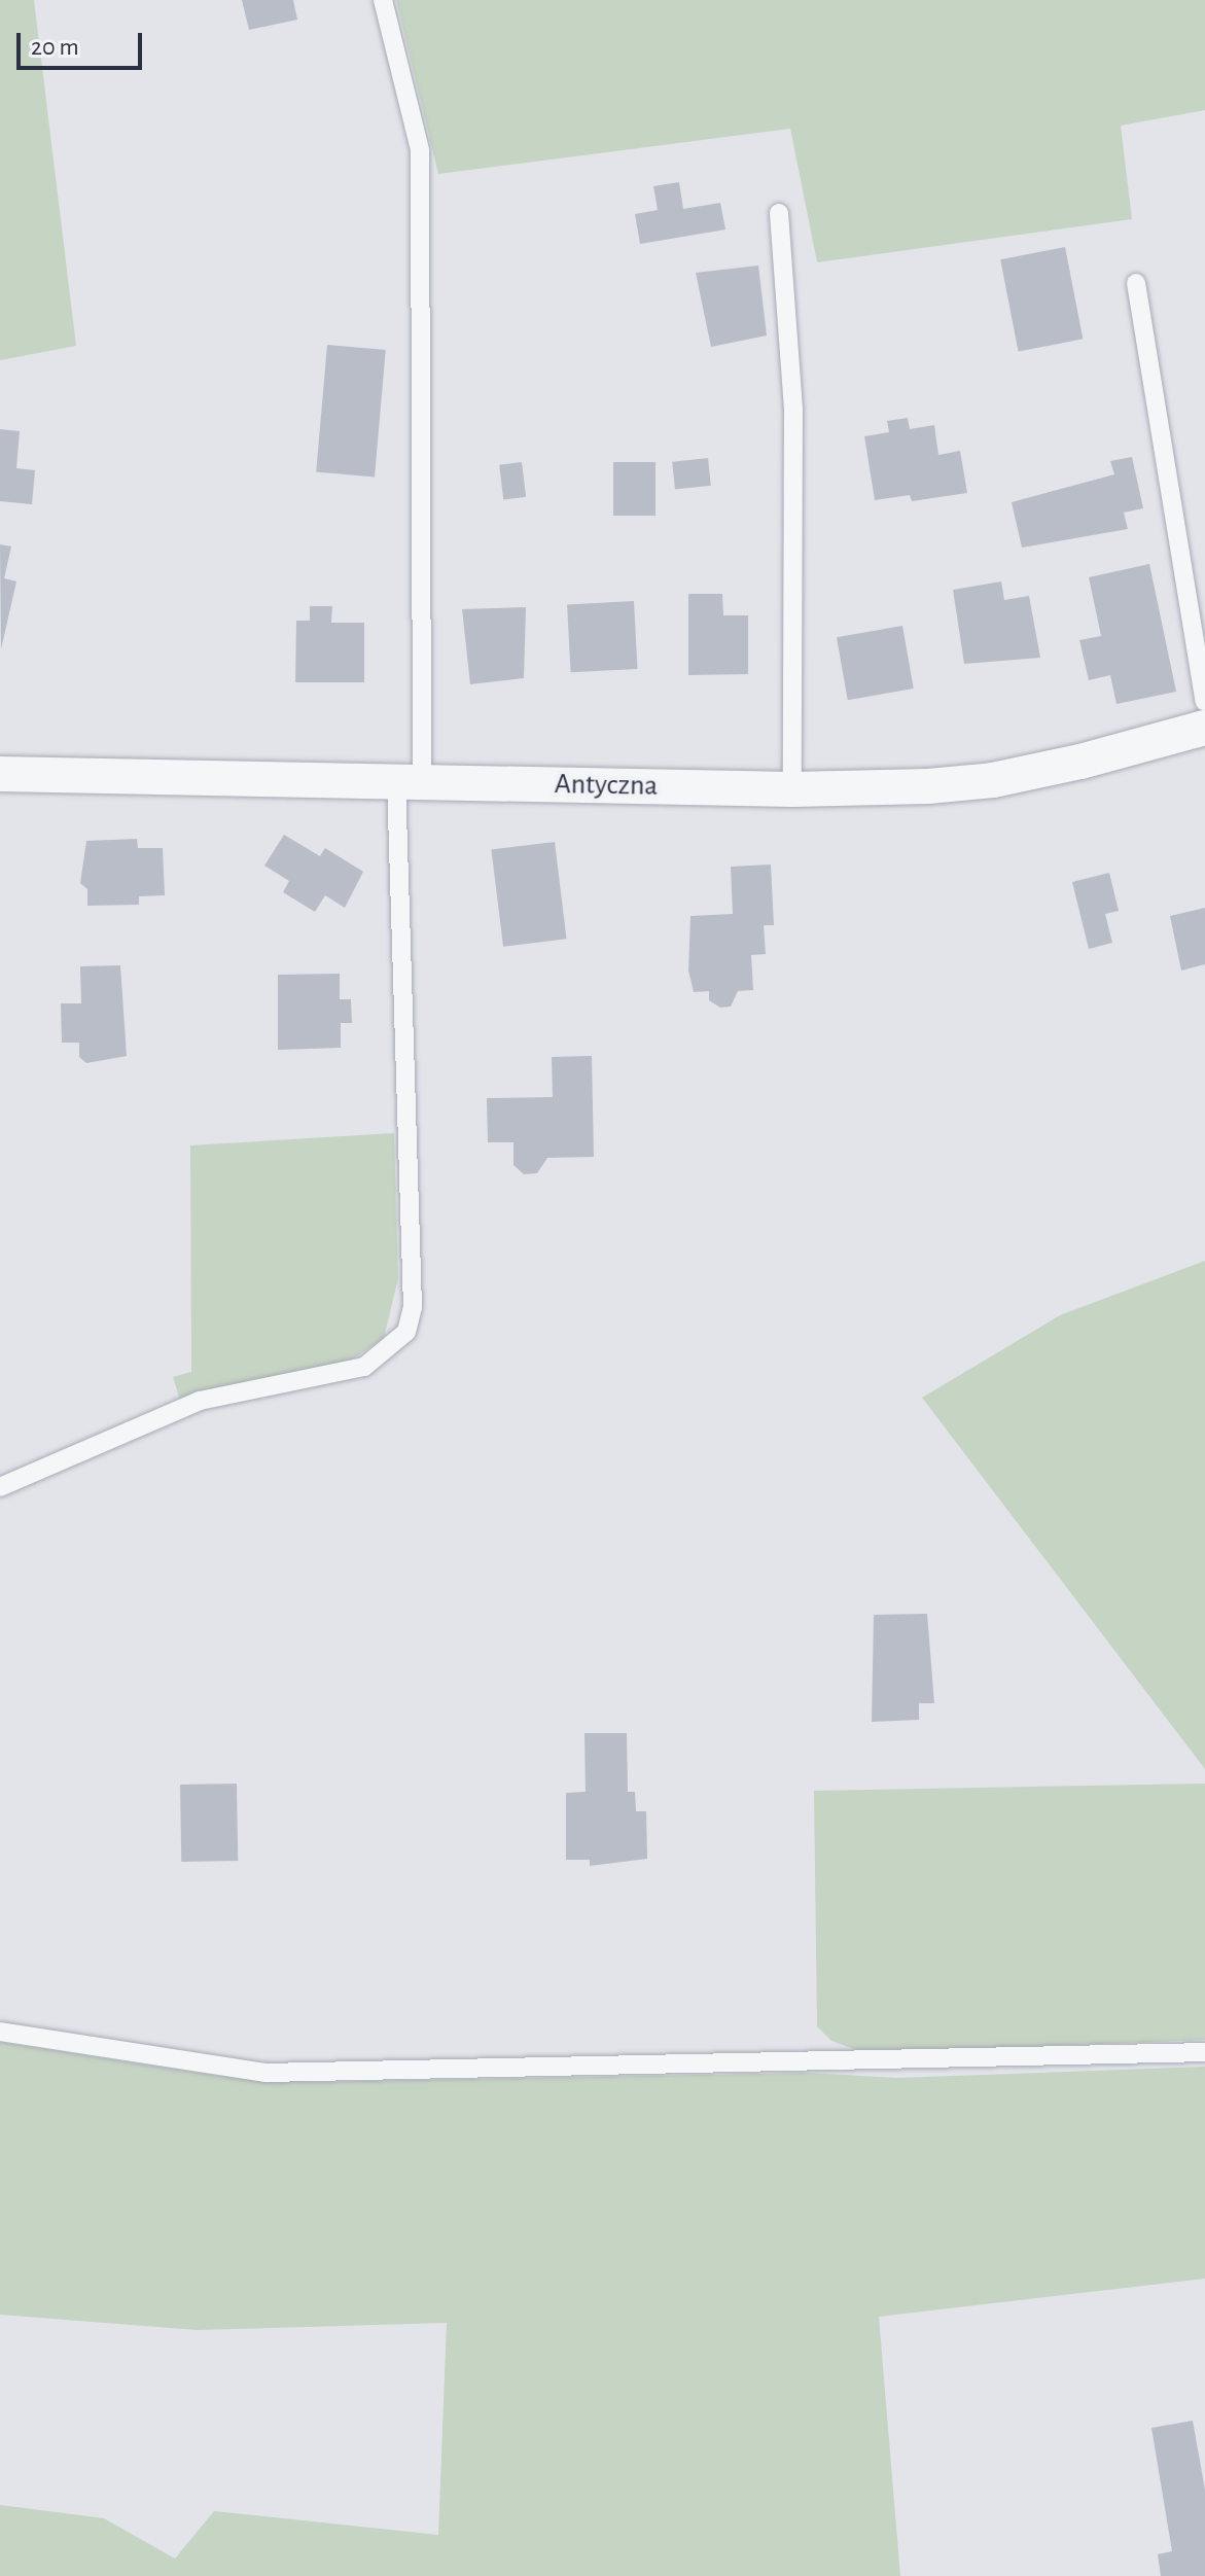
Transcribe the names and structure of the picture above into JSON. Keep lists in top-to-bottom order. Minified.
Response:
{"streets":{"street":["Antyczna"]},"scale_bar":"20 m"}
